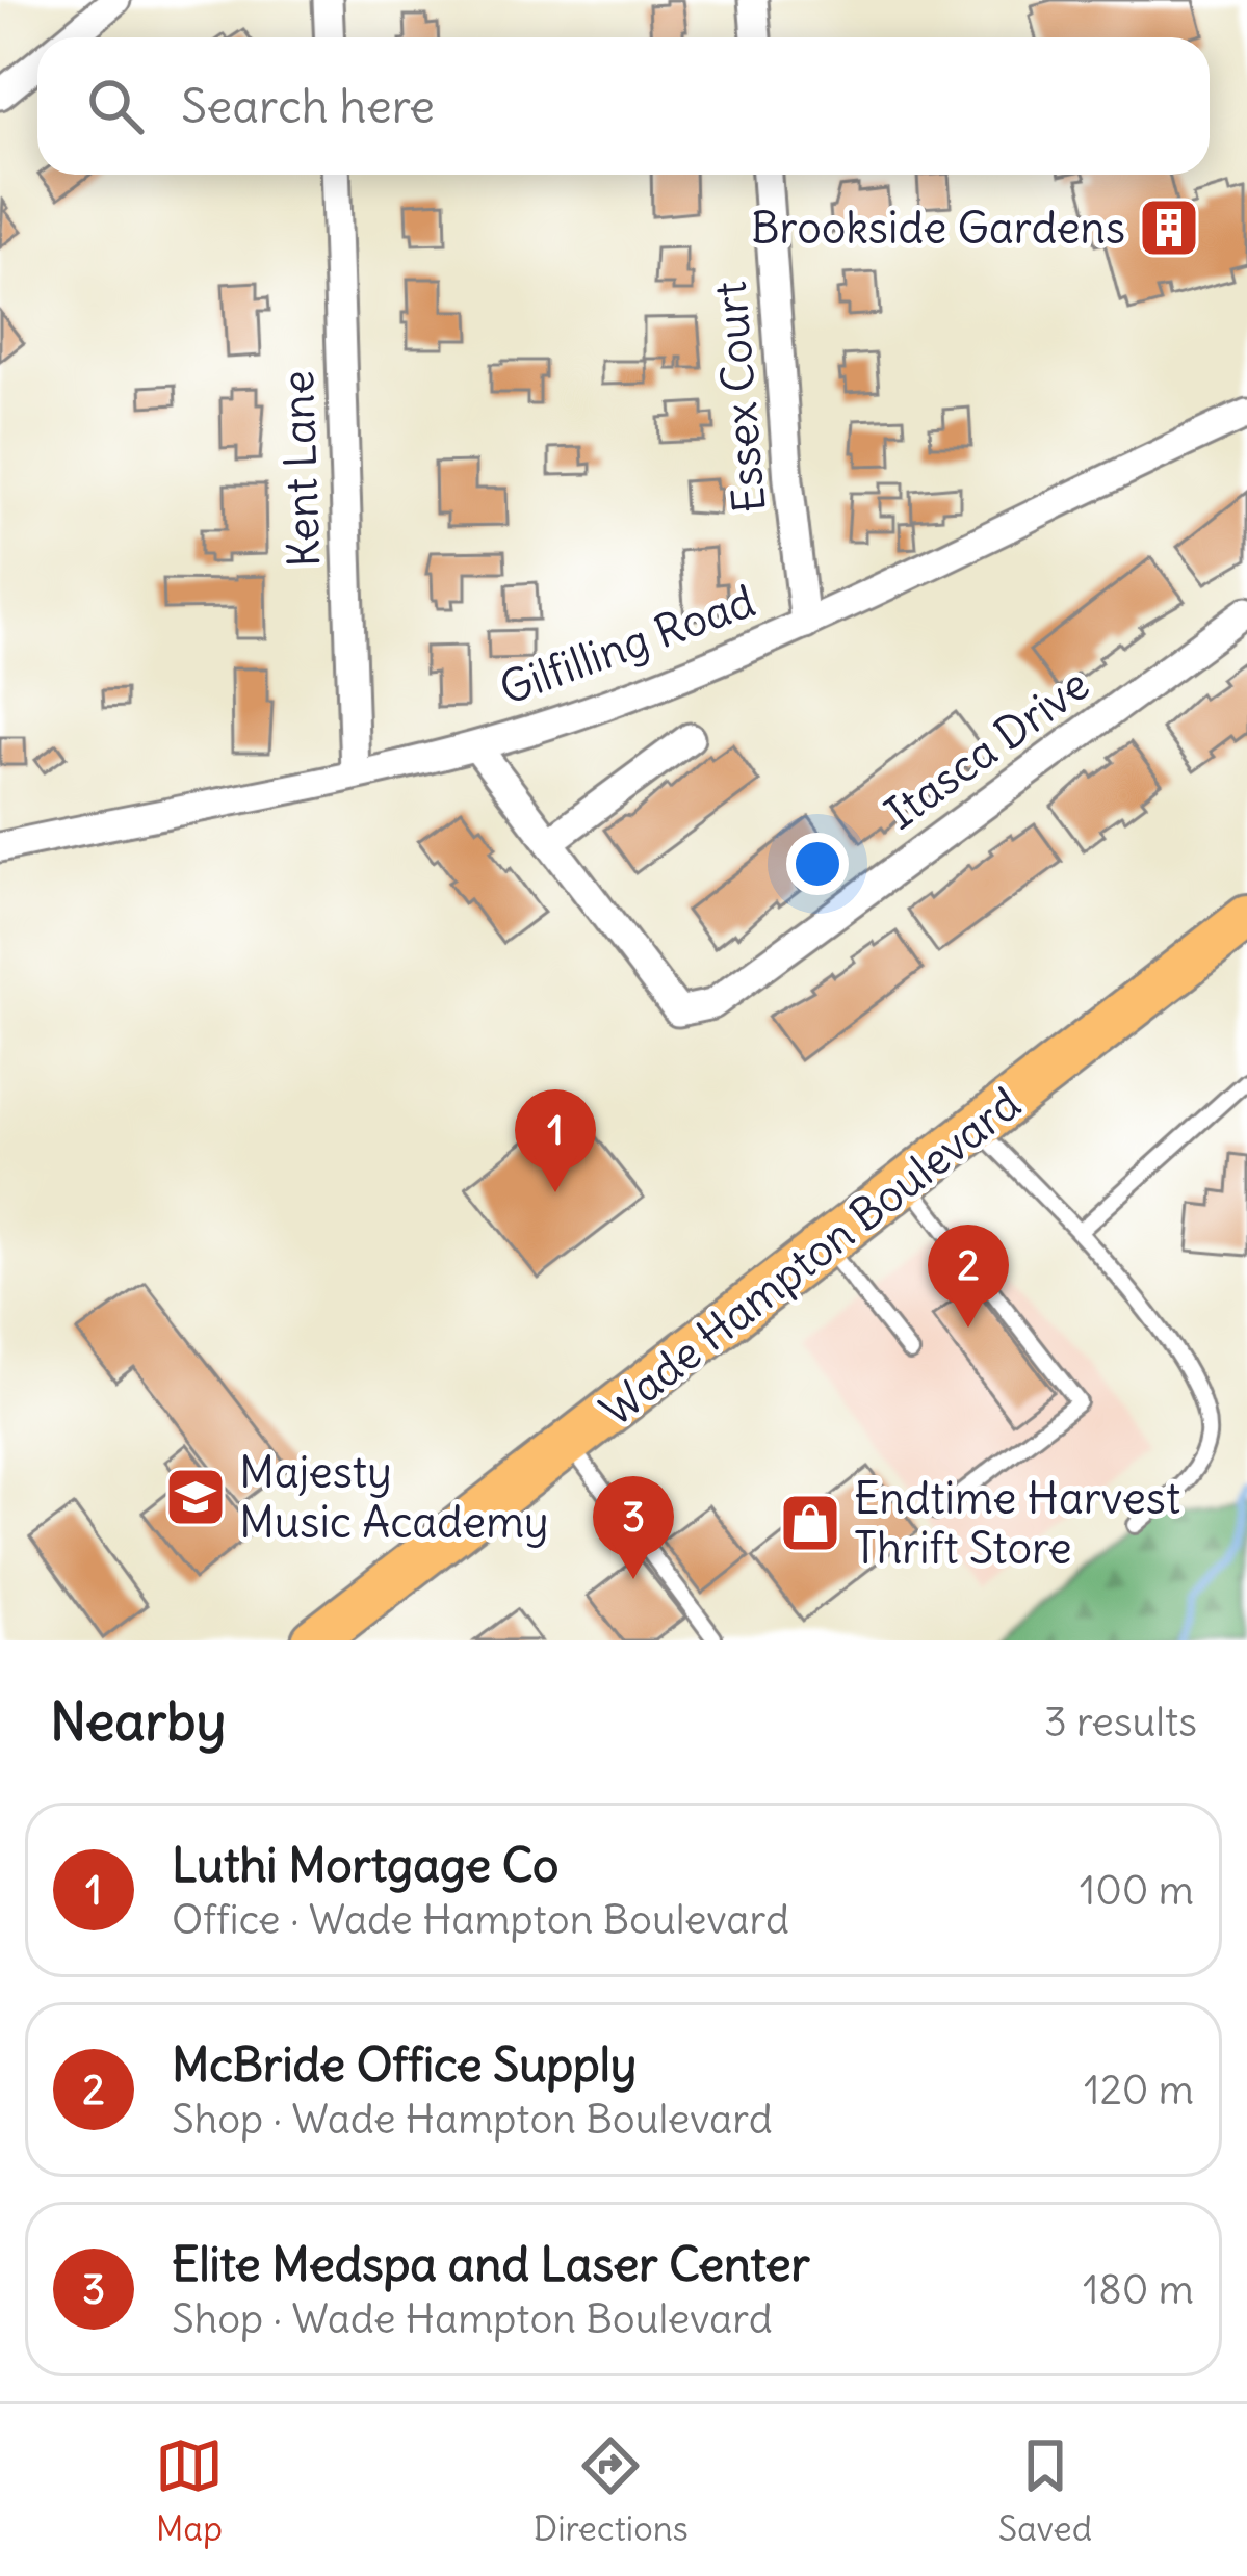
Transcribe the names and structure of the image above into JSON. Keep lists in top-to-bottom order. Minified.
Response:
{"streets":{"main road":["Wade Hampton Boulevard"],"street":["Essex Court","Kent Lane","Gilfilling Road","Itasca Drive"]},"crossings":[["Essex Court","Gilfilling Road"],["Kent Lane","Gilfilling Road"],["Gilfilling Road","Itasca Drive"]],"places":{"building":["Brookside Gardens"],"school or university":["Majesty Music Academy"],"shop":["Endtime Harvest Thrift Store"]},"page":{"search":"Search here","pins":["1","2","3"],"heading":["Nearby","3 results"],"list":[{"mark":"1","name":"Luthi Mortgage Co","note":"Office · Wade Hampton Boulevard","value":"100 m"},{"mark":"2","name":"McBride Office Supply","note":"Shop · Wade Hampton Boulevard","value":"120 m"},{"mark":"3","name":"Elite Medspa and Laser Center","note":"Shop · Wade Hampton Boulevard","value":"180 m"}],"nav":["Map","Directions","Saved"]}}
